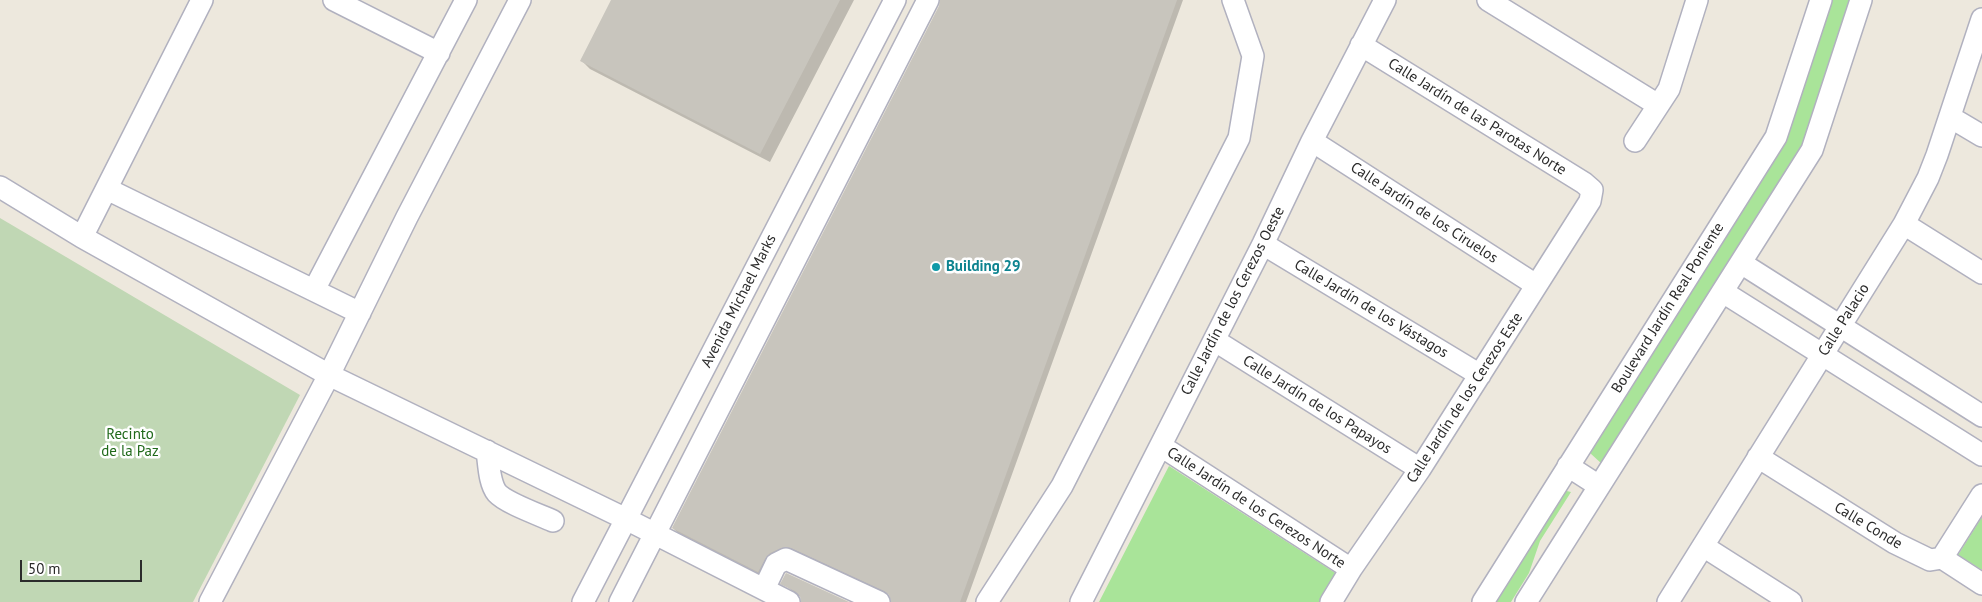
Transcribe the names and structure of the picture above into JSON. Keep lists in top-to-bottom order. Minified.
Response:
{"streets":{"street":["Calle Jardín de las Parotas Norte","Calle Jardín de los Ciruelos","Avenida Michael Marks","Calle Jardín de los Cerezos Oeste","Boulevard Jardín Real Poniente","Calle Jardín de los Vástagos","Calle Palacio","Calle Jardín de los Cerezos Este","Calle Jardín de los Papayos","Calle Jardín de los Cerezos Norte","Calle Conde"]},"crossings":[["Calle Jardín de las Parotas Norte","Calle Jardín de los Cerezos Oeste"],["Calle Jardín de las Parotas Norte","Calle Jardín de los Cerezos Este"],["Calle Jardín de los Ciruelos","Calle Jardín de los Cerezos Oeste"],["Calle Jardín de los Ciruelos","Calle Jardín de los Cerezos Este"],["Calle Jardín de los Cerezos Oeste","Calle Jardín de los Vástagos"],["Calle Jardín de los Cerezos Oeste","Calle Jardín de los Papayos"],["Calle Jardín de los Cerezos Oeste","Calle Jardín de los Cerezos Norte"],["Calle Jardín de los Vástagos","Calle Jardín de los Cerezos Este"],["Calle Palacio","Calle Conde"],["Calle Jardín de los Cerezos Este","Calle Jardín de los Papayos"],["Calle Jardín de los Cerezos Este","Calle Jardín de los Cerezos Norte"]],"parks":["Recinto de la Paz"],"places":["Building 29"],"scale_bar":"50 m"}
